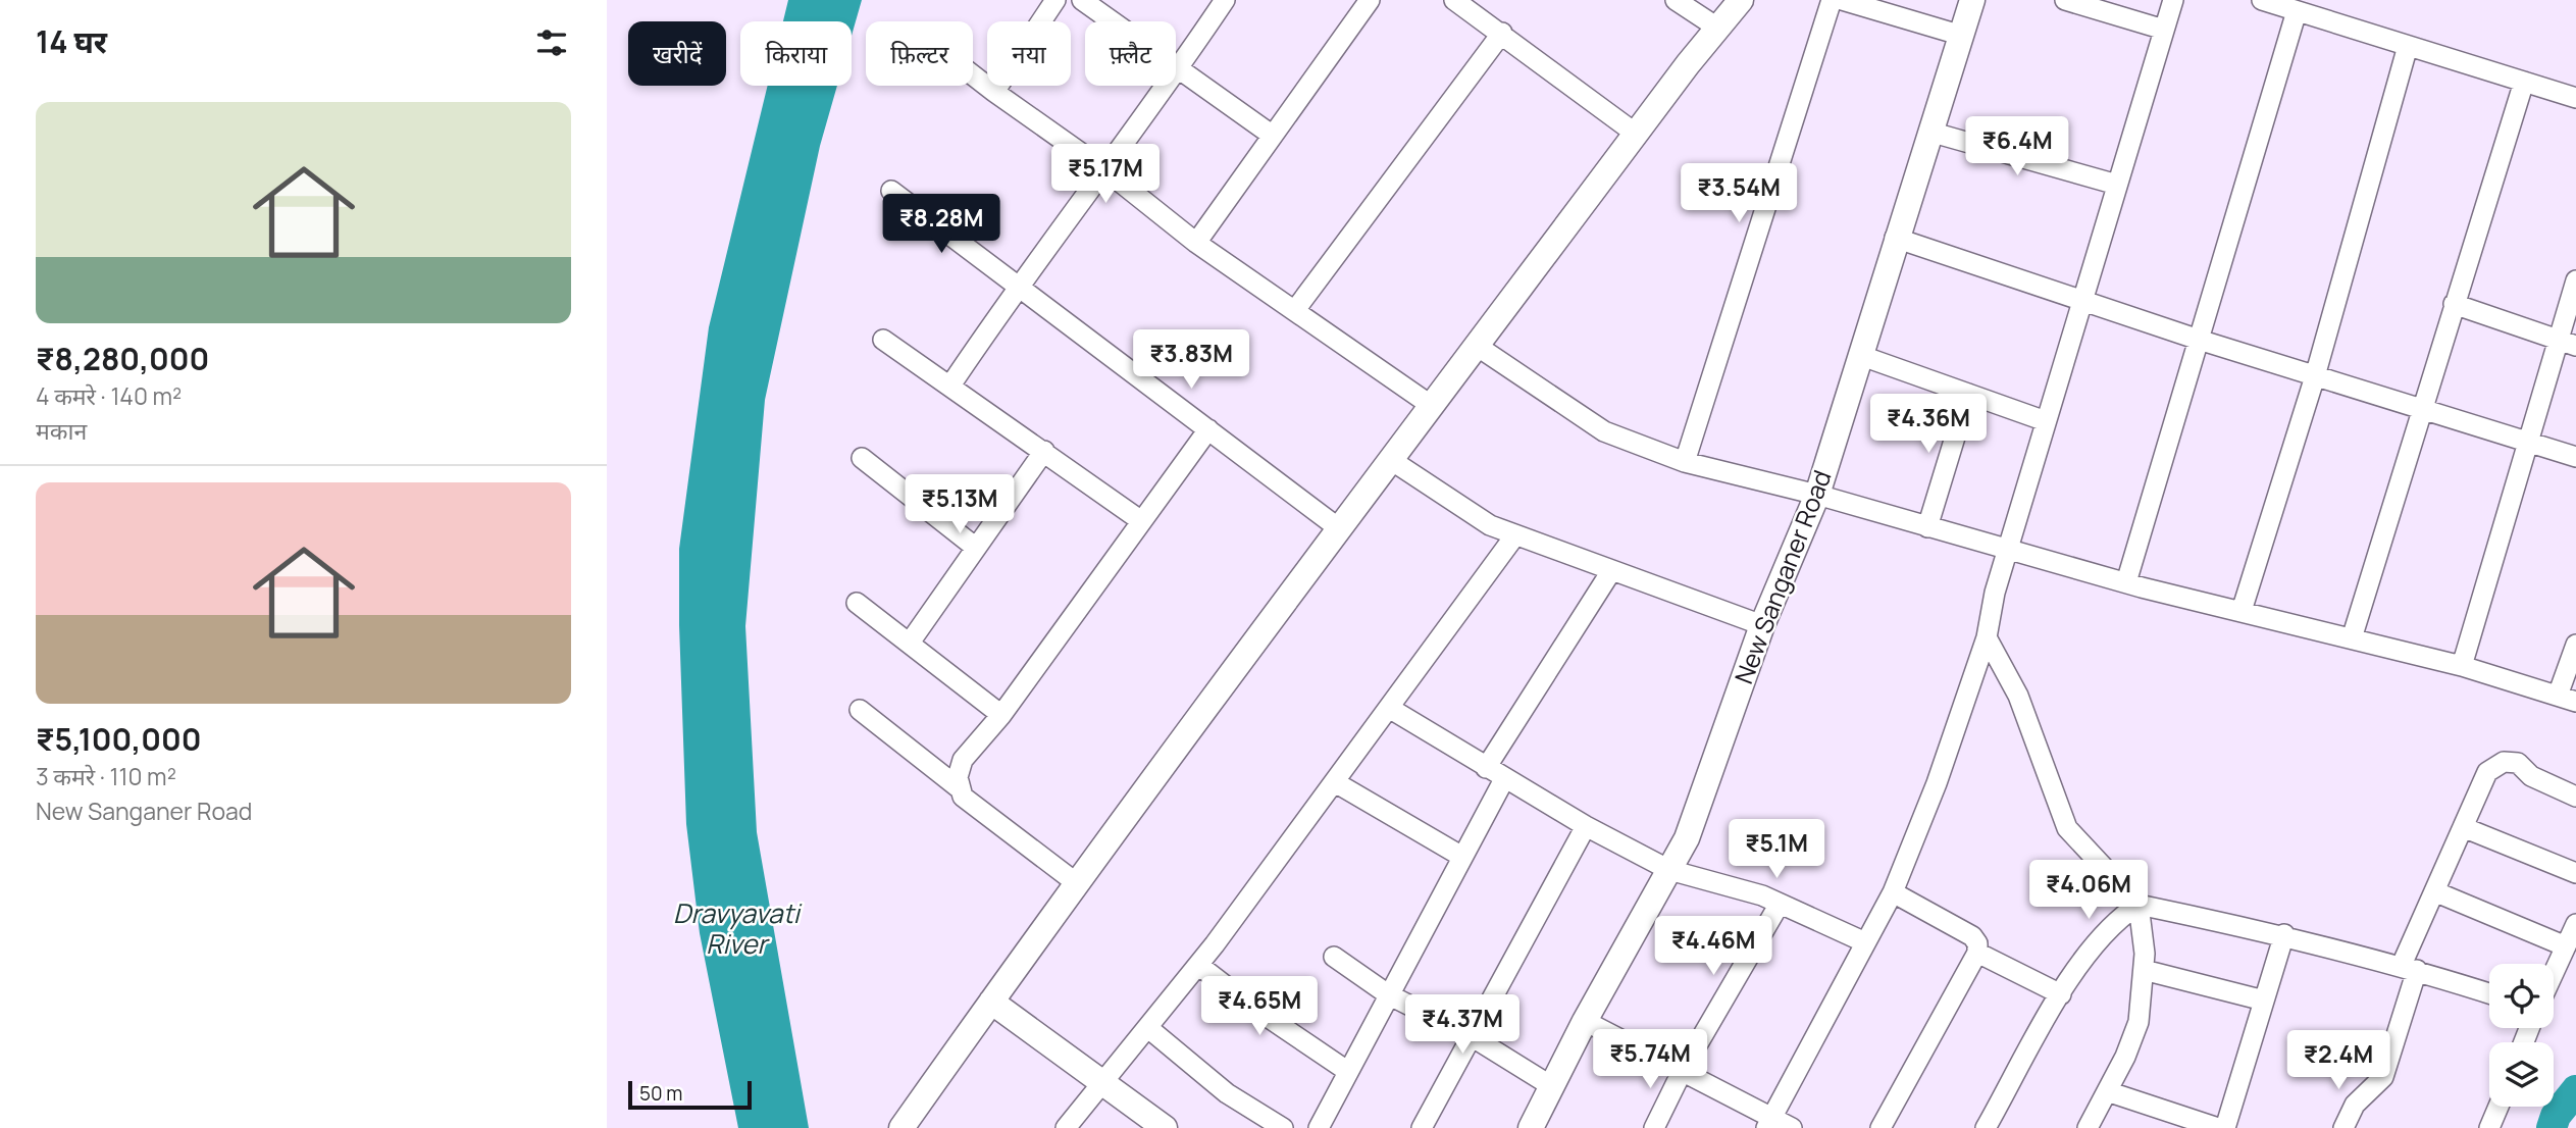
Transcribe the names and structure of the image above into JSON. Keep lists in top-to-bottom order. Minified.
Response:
{"streets":{"street":["New Sanganer Road"]},"water":["Dravyavati River"],"scale_bar":"50 m","page":{"heading":"14 घर","chip":["खरीदें","किराया","फ़िल्टर","नया","फ़्लैट"],"list":[{"name":"₹8,280,000","note":"4 कमरे · 140 m² · मकान"},{"name":"₹5,100,000","note":"3 कमरे · 110 m² · New Sanganer Road"}],"price":["₹6.4M","₹5.17M","₹3.54M","₹8.28M","₹3.83M","₹4.36M","₹5.13M","₹5.1M","₹4.06M","₹4.46M","₹4.65M","₹4.37M","₹5.74M","₹2.4M"],"scale":"50 m"}}
